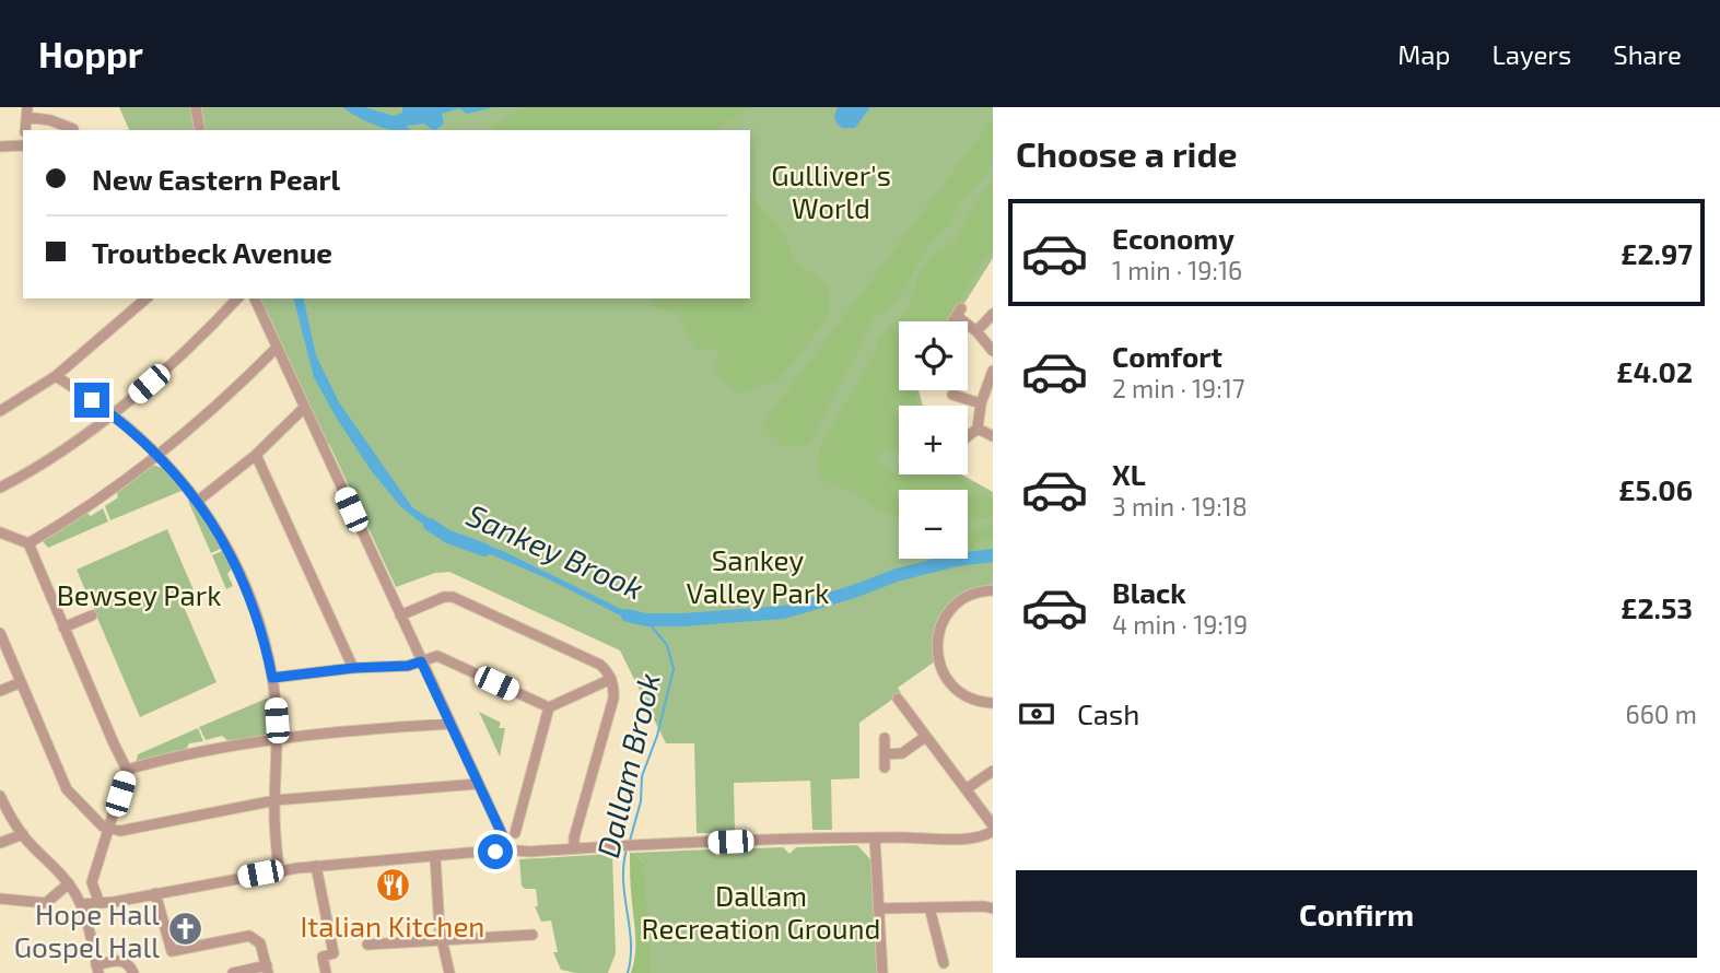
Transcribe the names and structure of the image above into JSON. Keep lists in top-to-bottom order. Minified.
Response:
{"water":["Sankey Brook","Dallam Brook"],"parks":["Gulliver's World","Sankey Valley Park","Bewsey Park","Dallam Recreation Ground"],"places":{"restaurant":["Italian Kitchen"],"church":["Hope Hall Gospel Hall"]},"page":{"header":"Hoppr","nav":["Map","Layers","Share"],"heading":"Choose a ride","banner":["New Eastern Pearl","Troutbeck Avenue"],"list":[{"name":"Economy","note":"1 min · 19:16","value":"£2.97"},{"name":"Comfort","note":"2 min · 19:17","value":"£4.02"},{"name":"XL","note":"3 min · 19:18","value":"£5.06"},{"name":"Black","note":"4 min · 19:19","value":"£2.53"}],"map_buttons":["+","−"],"pay":["Cash","660 m"],"buttons":"Confirm"}}
